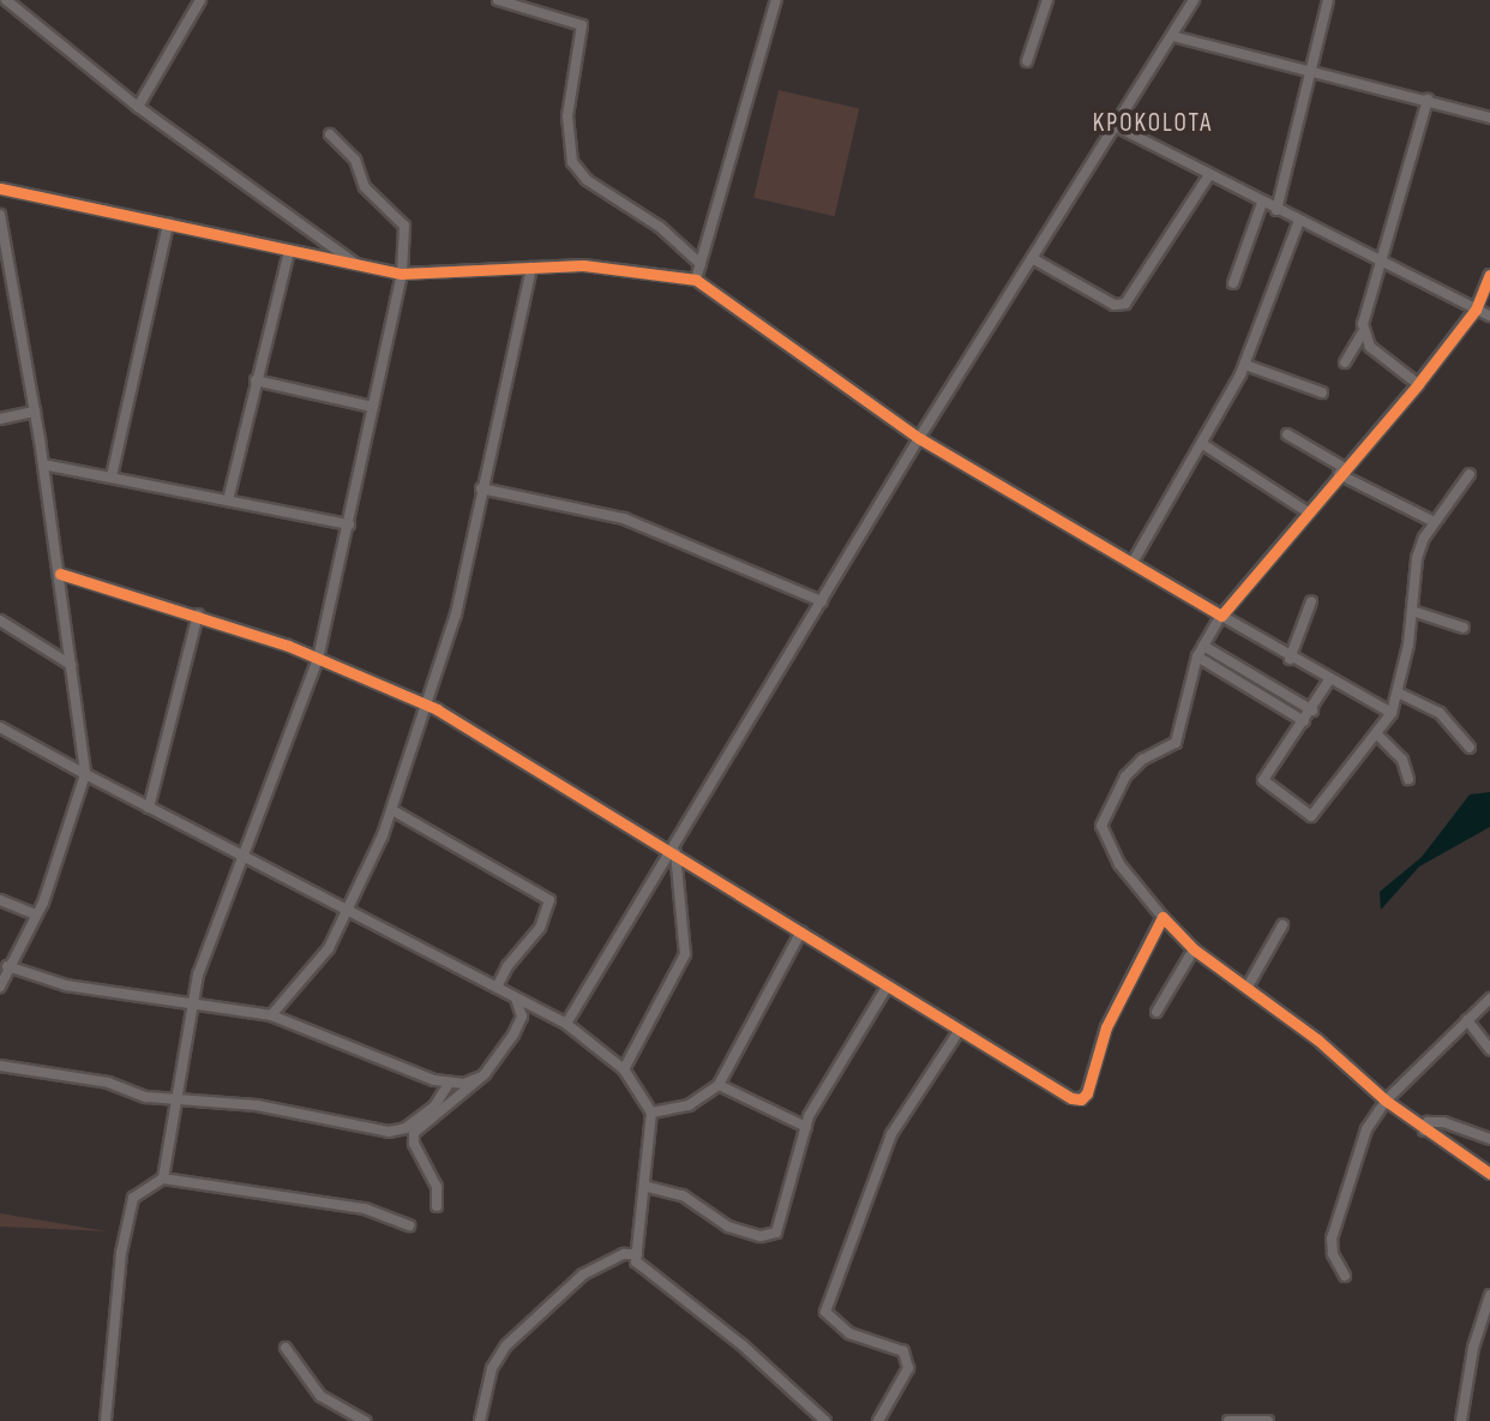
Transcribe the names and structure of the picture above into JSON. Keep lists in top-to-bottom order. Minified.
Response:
{"districts":["KPOKOLOTA"]}
